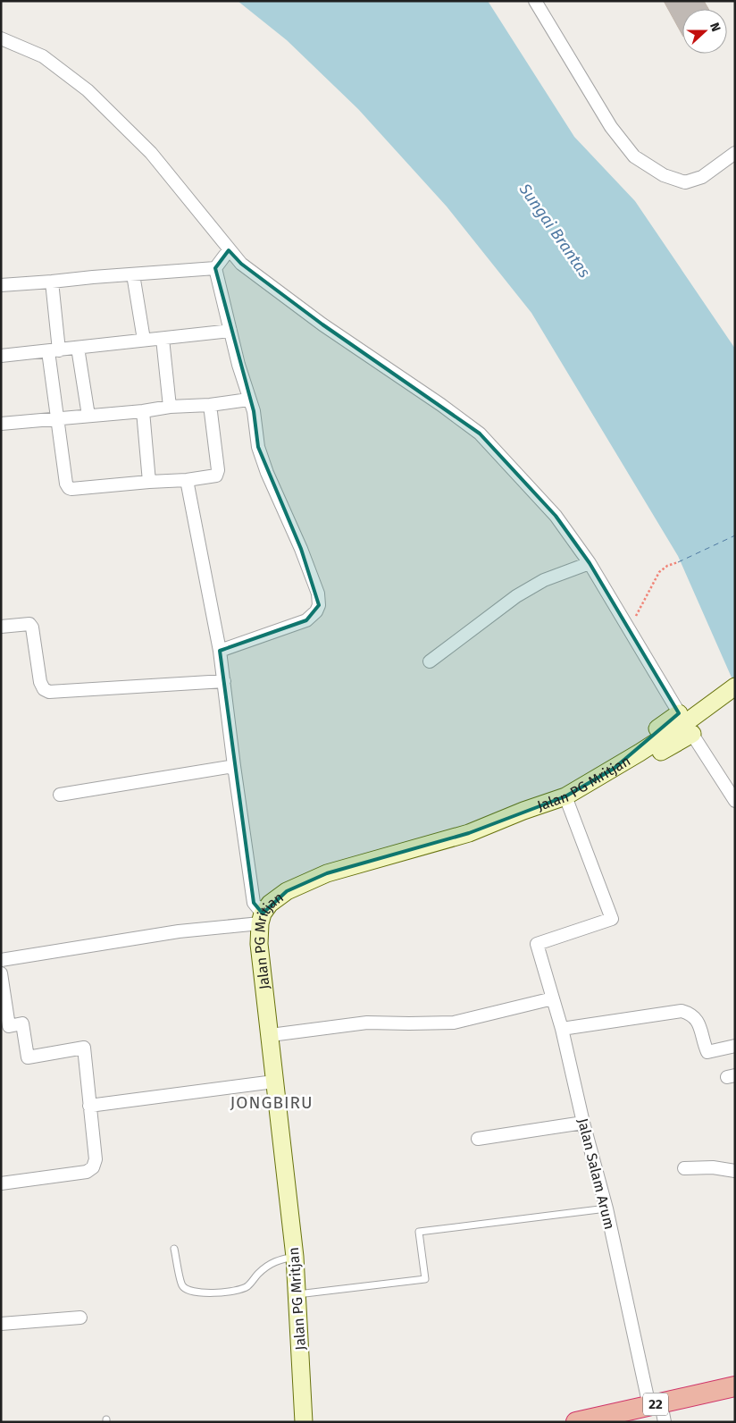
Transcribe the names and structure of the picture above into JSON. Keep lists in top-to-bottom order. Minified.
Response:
{"streets":{"highway":["22"],"main road":["Jalan PG Mritjan"],"street":["Jalan Salam Arum"]},"crossings":[["Jalan PG Mritjan","Jalan Salam Arum"],["Jalan Salam Arum","22"]],"districts":["JONGBIRU"],"water":["Sungai Brantas"],"north":"right"}
